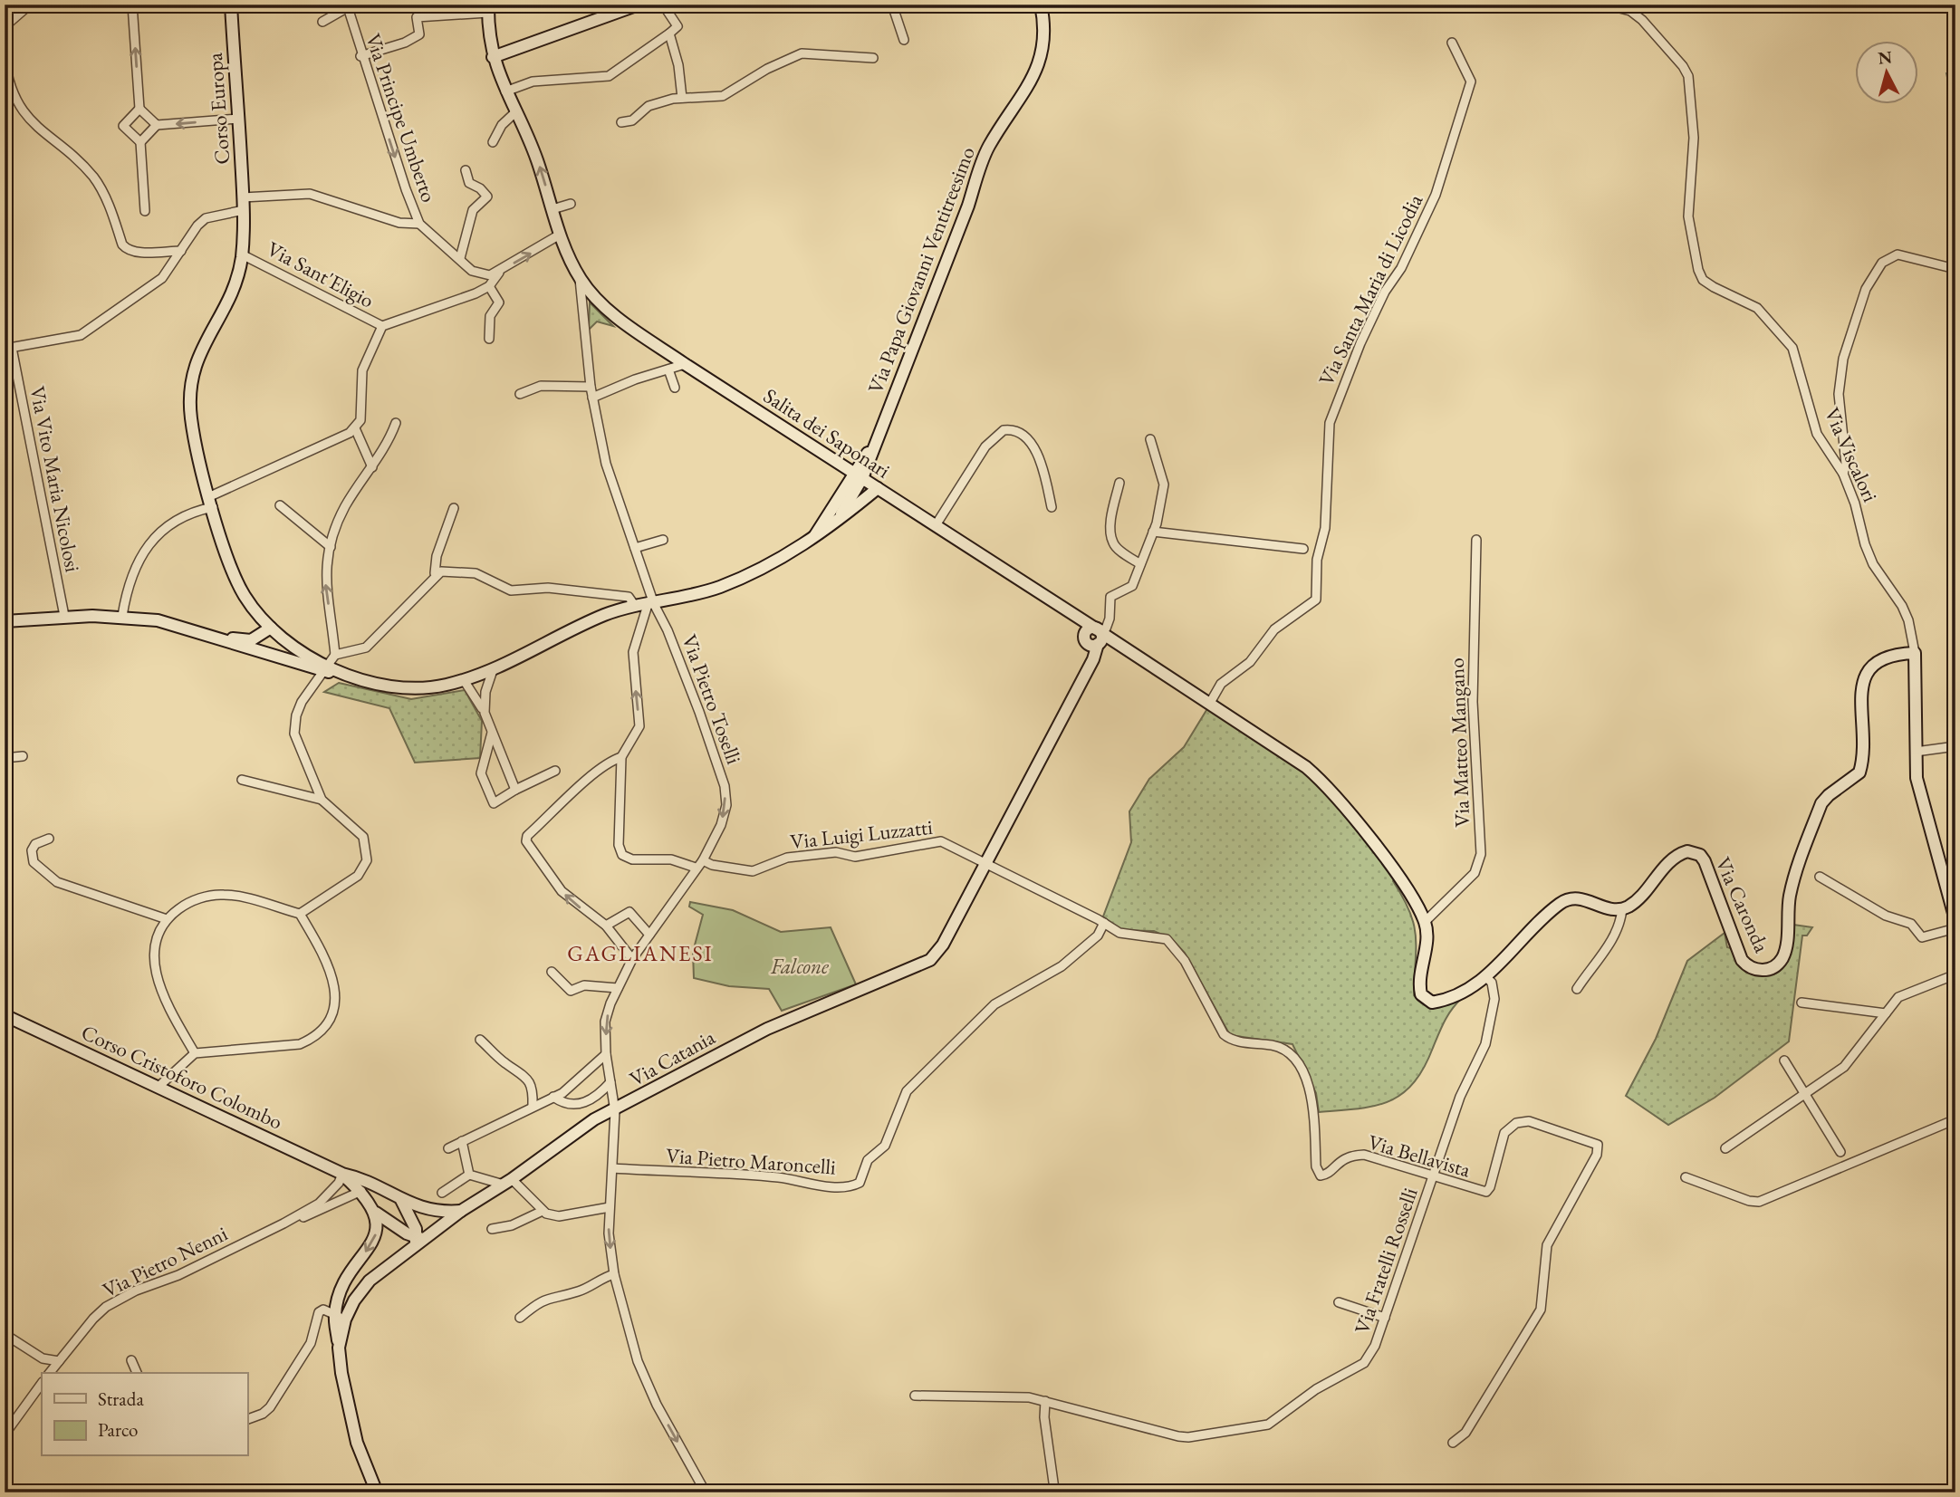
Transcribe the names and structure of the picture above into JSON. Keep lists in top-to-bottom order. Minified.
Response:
{"streets":{"street":["Corso Europa","Via Principe Umberto","Via Papa Giovanni Ventitreesimo","Via Sant'Eligio","Via Santa Maria di Licodia","Salita dei Saponari","Via Viscalori","Via Vito Maria Nicolosi","Via Pietro Toselli","Via Matteo Mangano","Via Luigi Luzzatti","Via Caronda","Via Catania","Corso Cristoforo Colombo","Via Bellavista","Via Pietro Maroncelli","Via Fratelli Rosselli","Via Pietro Nenni"]},"crossings":[["Corso Europa","Via Sant'Eligio"],["Via Papa Giovanni Ventitreesimo","Salita dei Saponari"],["Salita dei Saponari","Via Pietro Toselli"],["Salita dei Saponari","Via Catania"],["Via Viscalori","Via Caronda"],["Via Pietro Toselli","Via Luigi Luzzatti"],["Via Pietro Toselli","Via Catania"],["Via Pietro Toselli","Via Pietro Maroncelli"],["Via Luigi Luzzatti","Via Catania"],["Via Luigi Luzzatti","Via Bellavista"],["Via Catania","Via Bellavista"],["Via Bellavista","Via Pietro Maroncelli"],["Via Bellavista","Via Fratelli Rosselli"]],"one_way":["Via Principe Umberto","Via Pietro Toselli"],"districts":["GAGLIANESI"],"parks":["Falcone"],"legend":["Strada","Parco"],"north":"top"}
